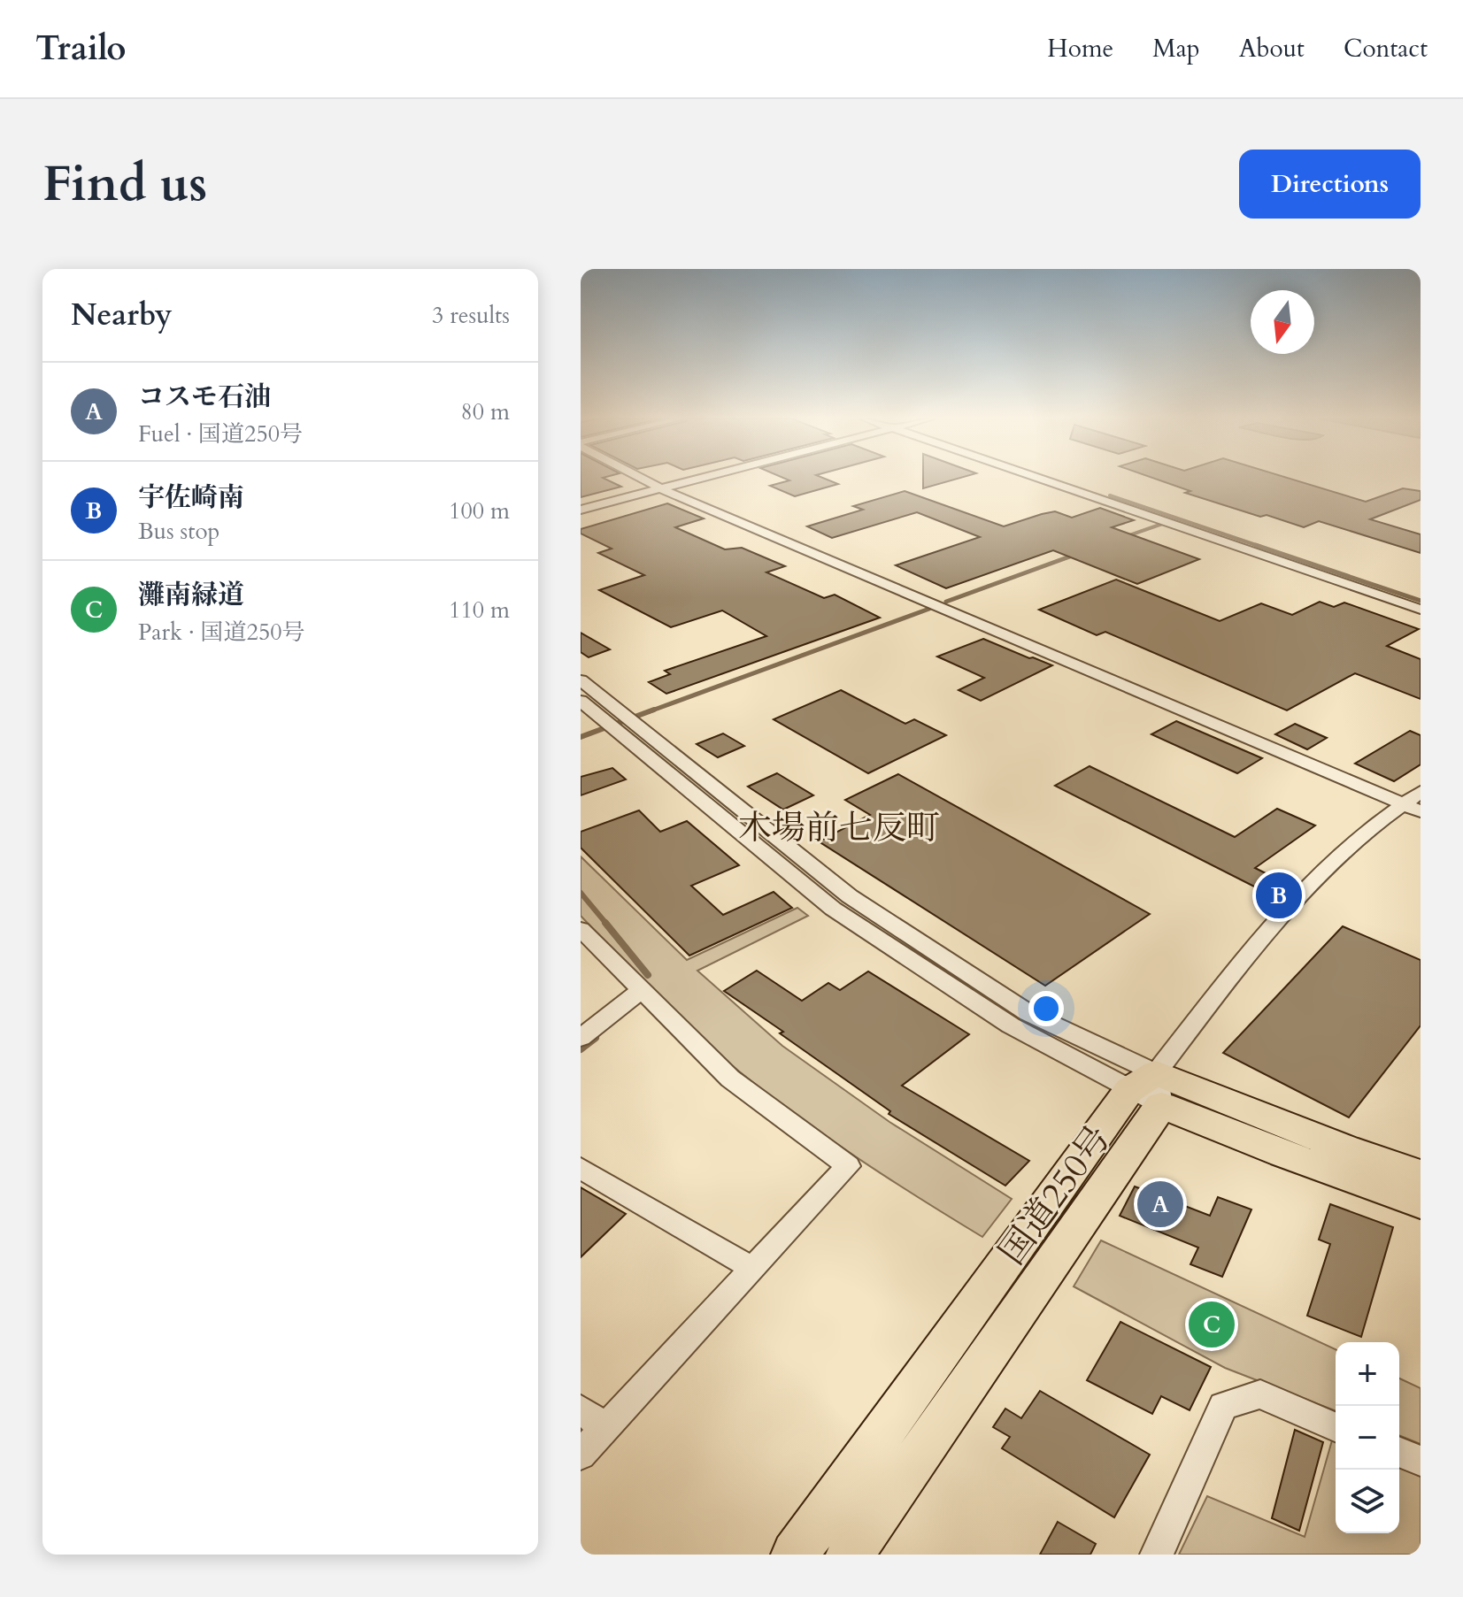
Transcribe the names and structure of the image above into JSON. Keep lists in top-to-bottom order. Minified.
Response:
{"streets":{"highway":["国道250号"]},"districts":["木場前七反町"],"north":"bottom","page":{"header":"Trailo","nav":["Home","Map","About","Contact"],"buttons":"Directions","title":"Find us","heading":["Nearby","3 results"],"list":[{"mark":"A","name":"コスモ石油","note":"Fuel · 国道250号","value":"80 m"},{"mark":"B","name":"宇佐崎南","note":"Bus stop","value":"100 m"},{"mark":"C","name":"灘南緑道","note":"Park · 国道250号","value":"110 m"}],"pins":["B","A","C"],"map_buttons":["+","−"]}}
